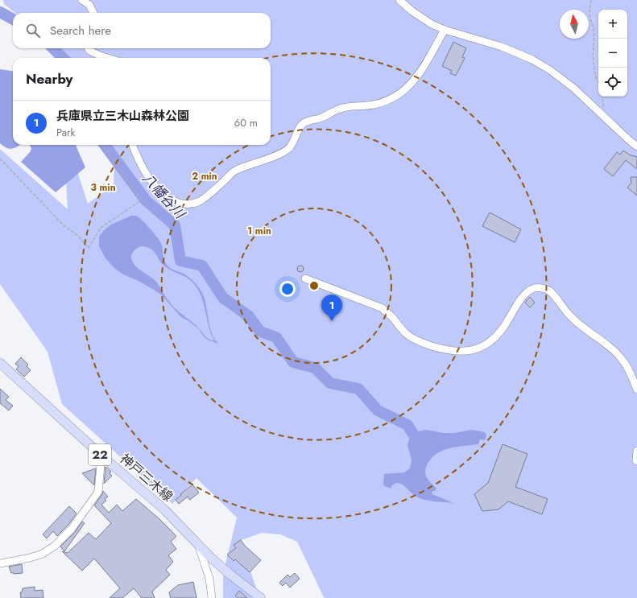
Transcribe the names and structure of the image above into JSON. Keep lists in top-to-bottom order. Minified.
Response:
{"streets":{"main road":["22","神戸三木線"]},"water":["八幡谷川"],"north":"top","page":{"map_buttons":["+","−"],"search":"Search here","heading":"Nearby","list":[{"mark":"1","name":"兵庫県立三木山森林公園","note":"Park","value":"60 m"}],"pins":"1"},"rings":["2 min","3 min","1 min"]}
